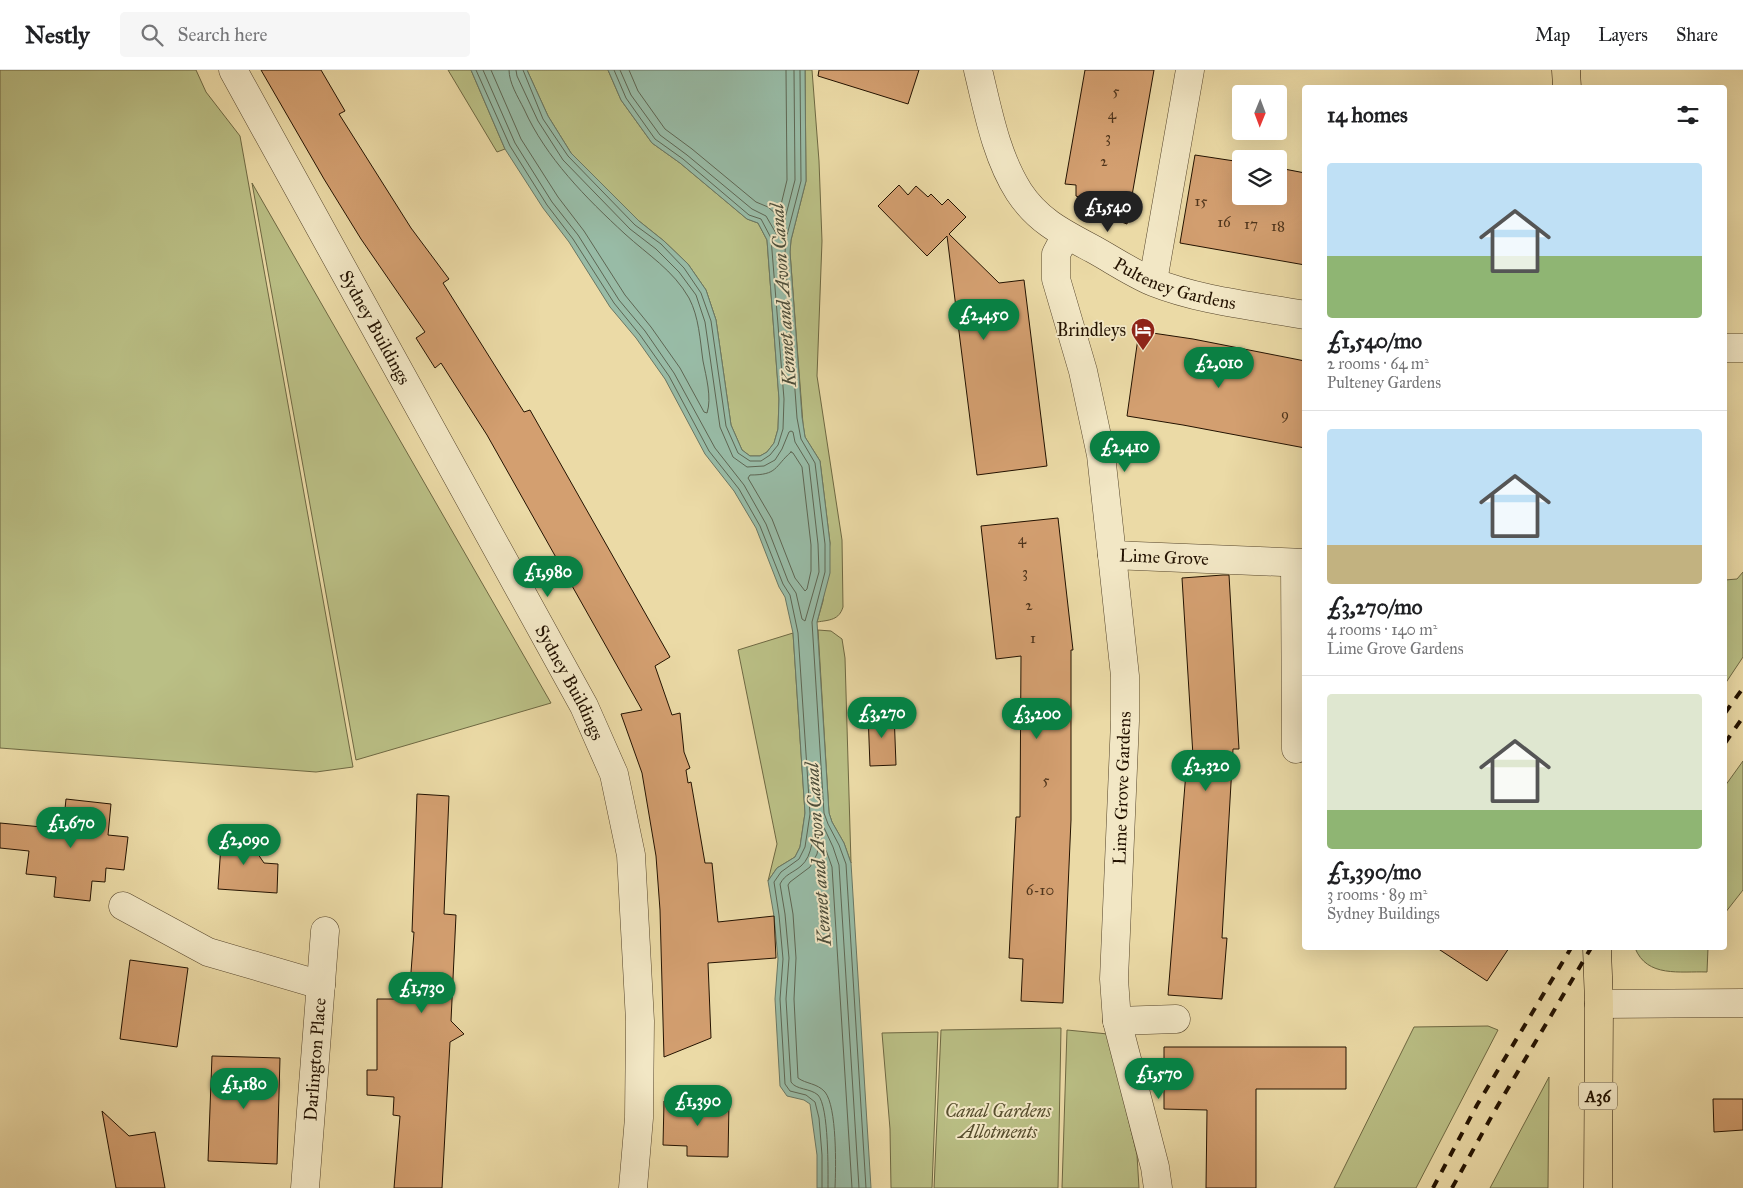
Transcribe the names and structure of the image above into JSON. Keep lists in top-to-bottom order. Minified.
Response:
{"streets":{"highway":["A36"],"street":["Pulteney Gardens","Sydney Buildings","Lime Grove","Lime Grove Gardens","Darlington Place"]},"crossings":[["Pulteney Gardens","Lime Grove"],["Lime Grove","Lime Grove Gardens"]],"water":["Kennet and Avon Canal"],"parks":["Canal Gardens Allotments"],"places":{"hotel":["Brindleys"]},"house_numbers":["5","4","3","2","15","16","17","18","9","4","3","2","1","5","6-10"],"north":"bottom","page":{"header":"Nestly","search":"Search here","nav":["Map","Layers","Share"],"heading":"14 homes","list":[{"name":"£1,540/mo","note":"2 rooms · 64 m² · Pulteney Gardens"},{"name":"£3,270/mo","note":"4 rooms · 140 m² · Lime Grove Gardens"},{"name":"£1,390/mo","note":"3 rooms · 89 m² · Sydney Buildings"}],"price":["£1,540","£2,450","£2,010","£2,410","£1,980","£3,270","£3,200","£2,320","£1,670","£2,090","£1,730","£1,570","£1,180","£1,390"]}}
